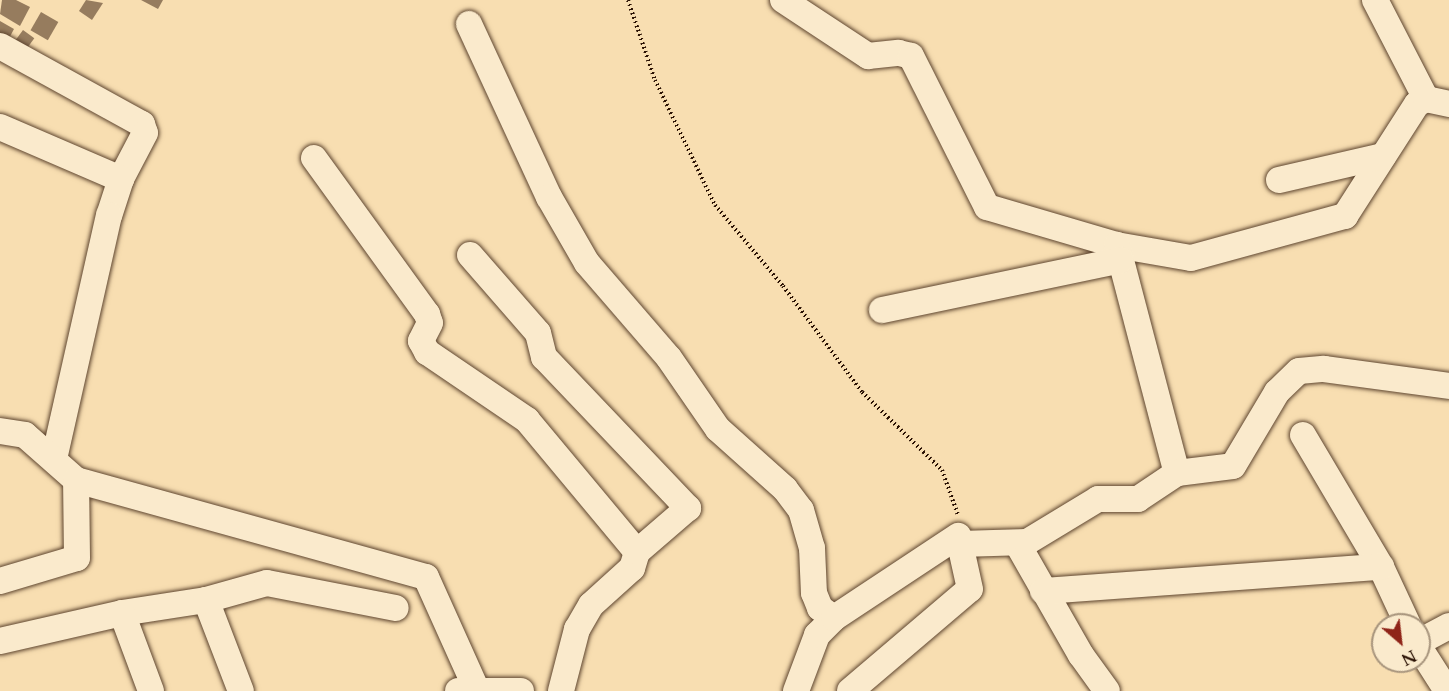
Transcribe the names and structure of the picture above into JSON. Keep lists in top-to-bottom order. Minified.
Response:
{"north":"bottom right"}
